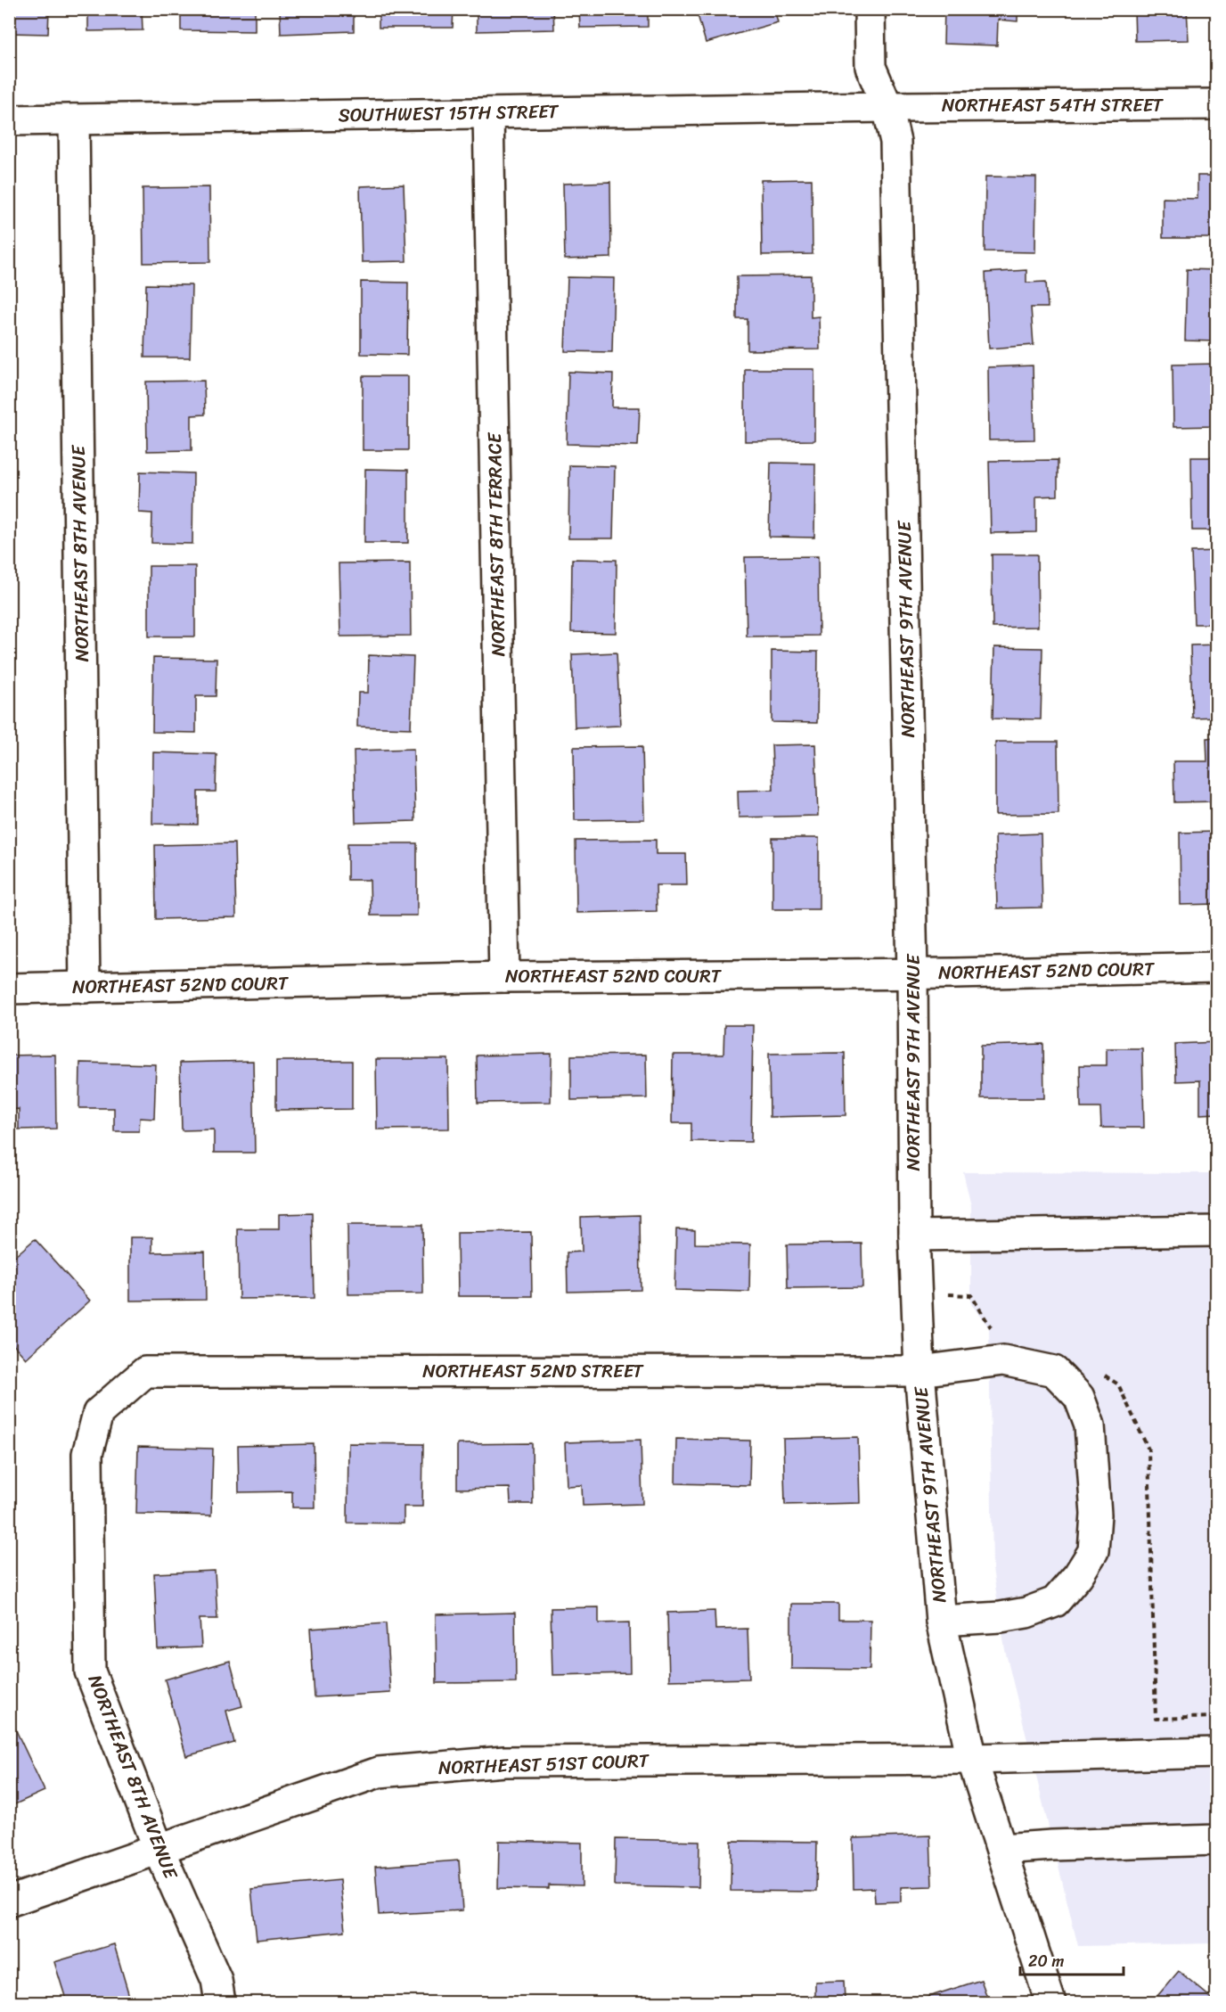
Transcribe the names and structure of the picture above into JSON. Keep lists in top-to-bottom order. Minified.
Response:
{"streets":{"street":["NORTHEAST 54TH STREET","SOUTHWEST 15TH STREET","NORTHEAST 8TH TERRACE","NORTHEAST 8TH AVENUE","NORTHEAST 9TH AVENUE","NORTHEAST 52ND COURT","NORTHEAST 52ND STREET","NORTHEAST 51ST COURT"]},"crossings":[["NORTHEAST 54TH STREET","SOUTHWEST 15TH STREET"],["NORTHEAST 54TH STREET","NORTHEAST 9TH AVENUE"],["SOUTHWEST 15TH STREET","NORTHEAST 8TH TERRACE"],["SOUTHWEST 15TH STREET","NORTHEAST 8TH AVENUE"],["SOUTHWEST 15TH STREET","NORTHEAST 9TH AVENUE"],["NORTHEAST 8TH TERRACE","NORTHEAST 52ND COURT"],["NORTHEAST 8TH AVENUE","NORTHEAST 52ND COURT"],["NORTHEAST 8TH AVENUE","NORTHEAST 52ND STREET"],["NORTHEAST 8TH AVENUE","NORTHEAST 51ST COURT"],["NORTHEAST 9TH AVENUE","NORTHEAST 52ND COURT"],["NORTHEAST 9TH AVENUE","NORTHEAST 52ND STREET"],["NORTHEAST 9TH AVENUE","NORTHEAST 51ST COURT"]],"scale_bar":"20 m"}
